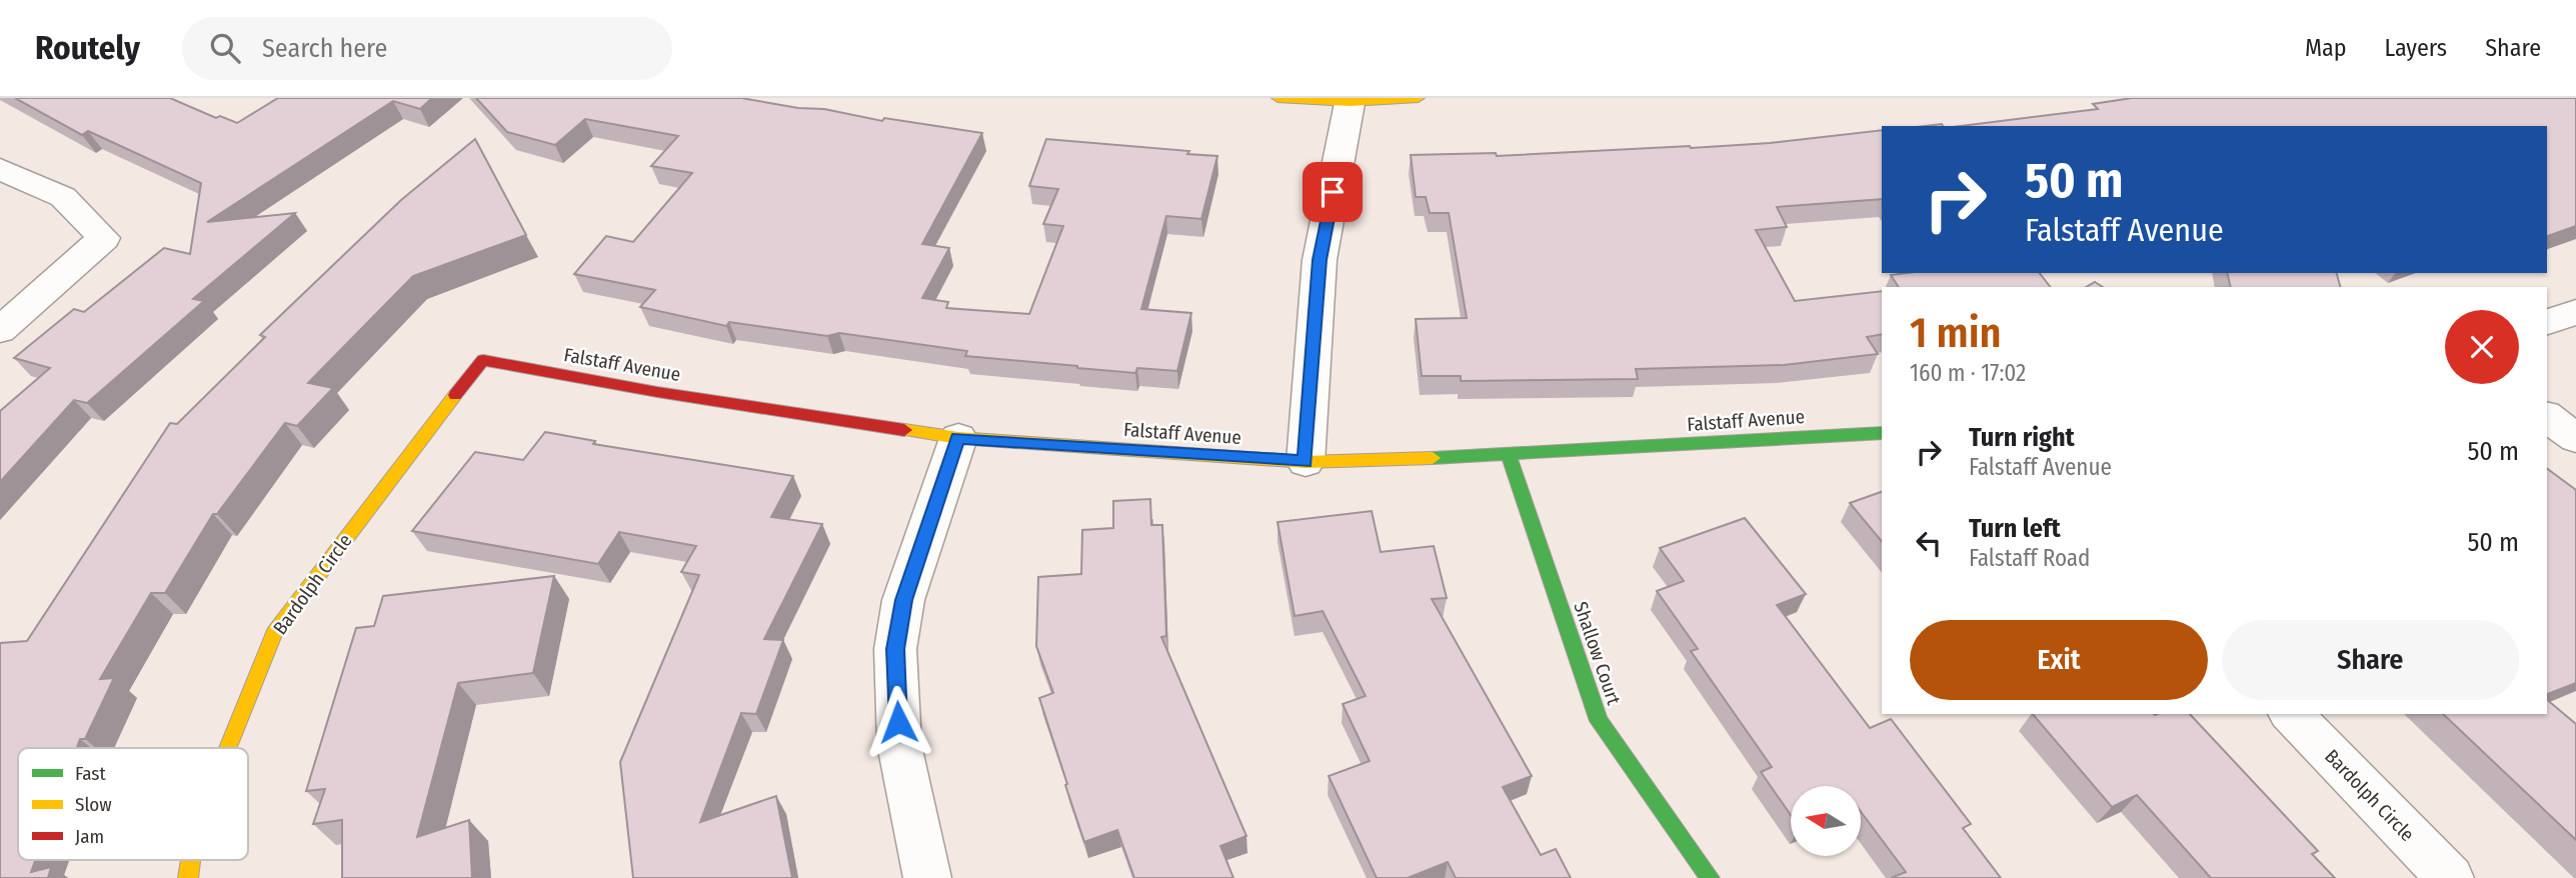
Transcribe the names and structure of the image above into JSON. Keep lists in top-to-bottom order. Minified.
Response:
{"streets":{"street":["Falstaff Avenue","Bardolph Circle","Shallow Court"]},"crossings":[["Falstaff Avenue","Bardolph Circle"],["Falstaff Avenue","Shallow Court"]],"legend":["Fast","Slow","Jam"],"north":"left","page":{"header":"Routely","search":"Search here","nav":["Map","Layers","Share"],"turn":["50 m","Falstaff Avenue"],"heading":["1 min","160 m · 17:02"],"list":[{"name":"Turn right","note":"Falstaff Avenue","value":"50 m"},{"name":"Turn left","note":"Falstaff Road","value":"50 m"}],"buttons":["Exit","Share"]}}
